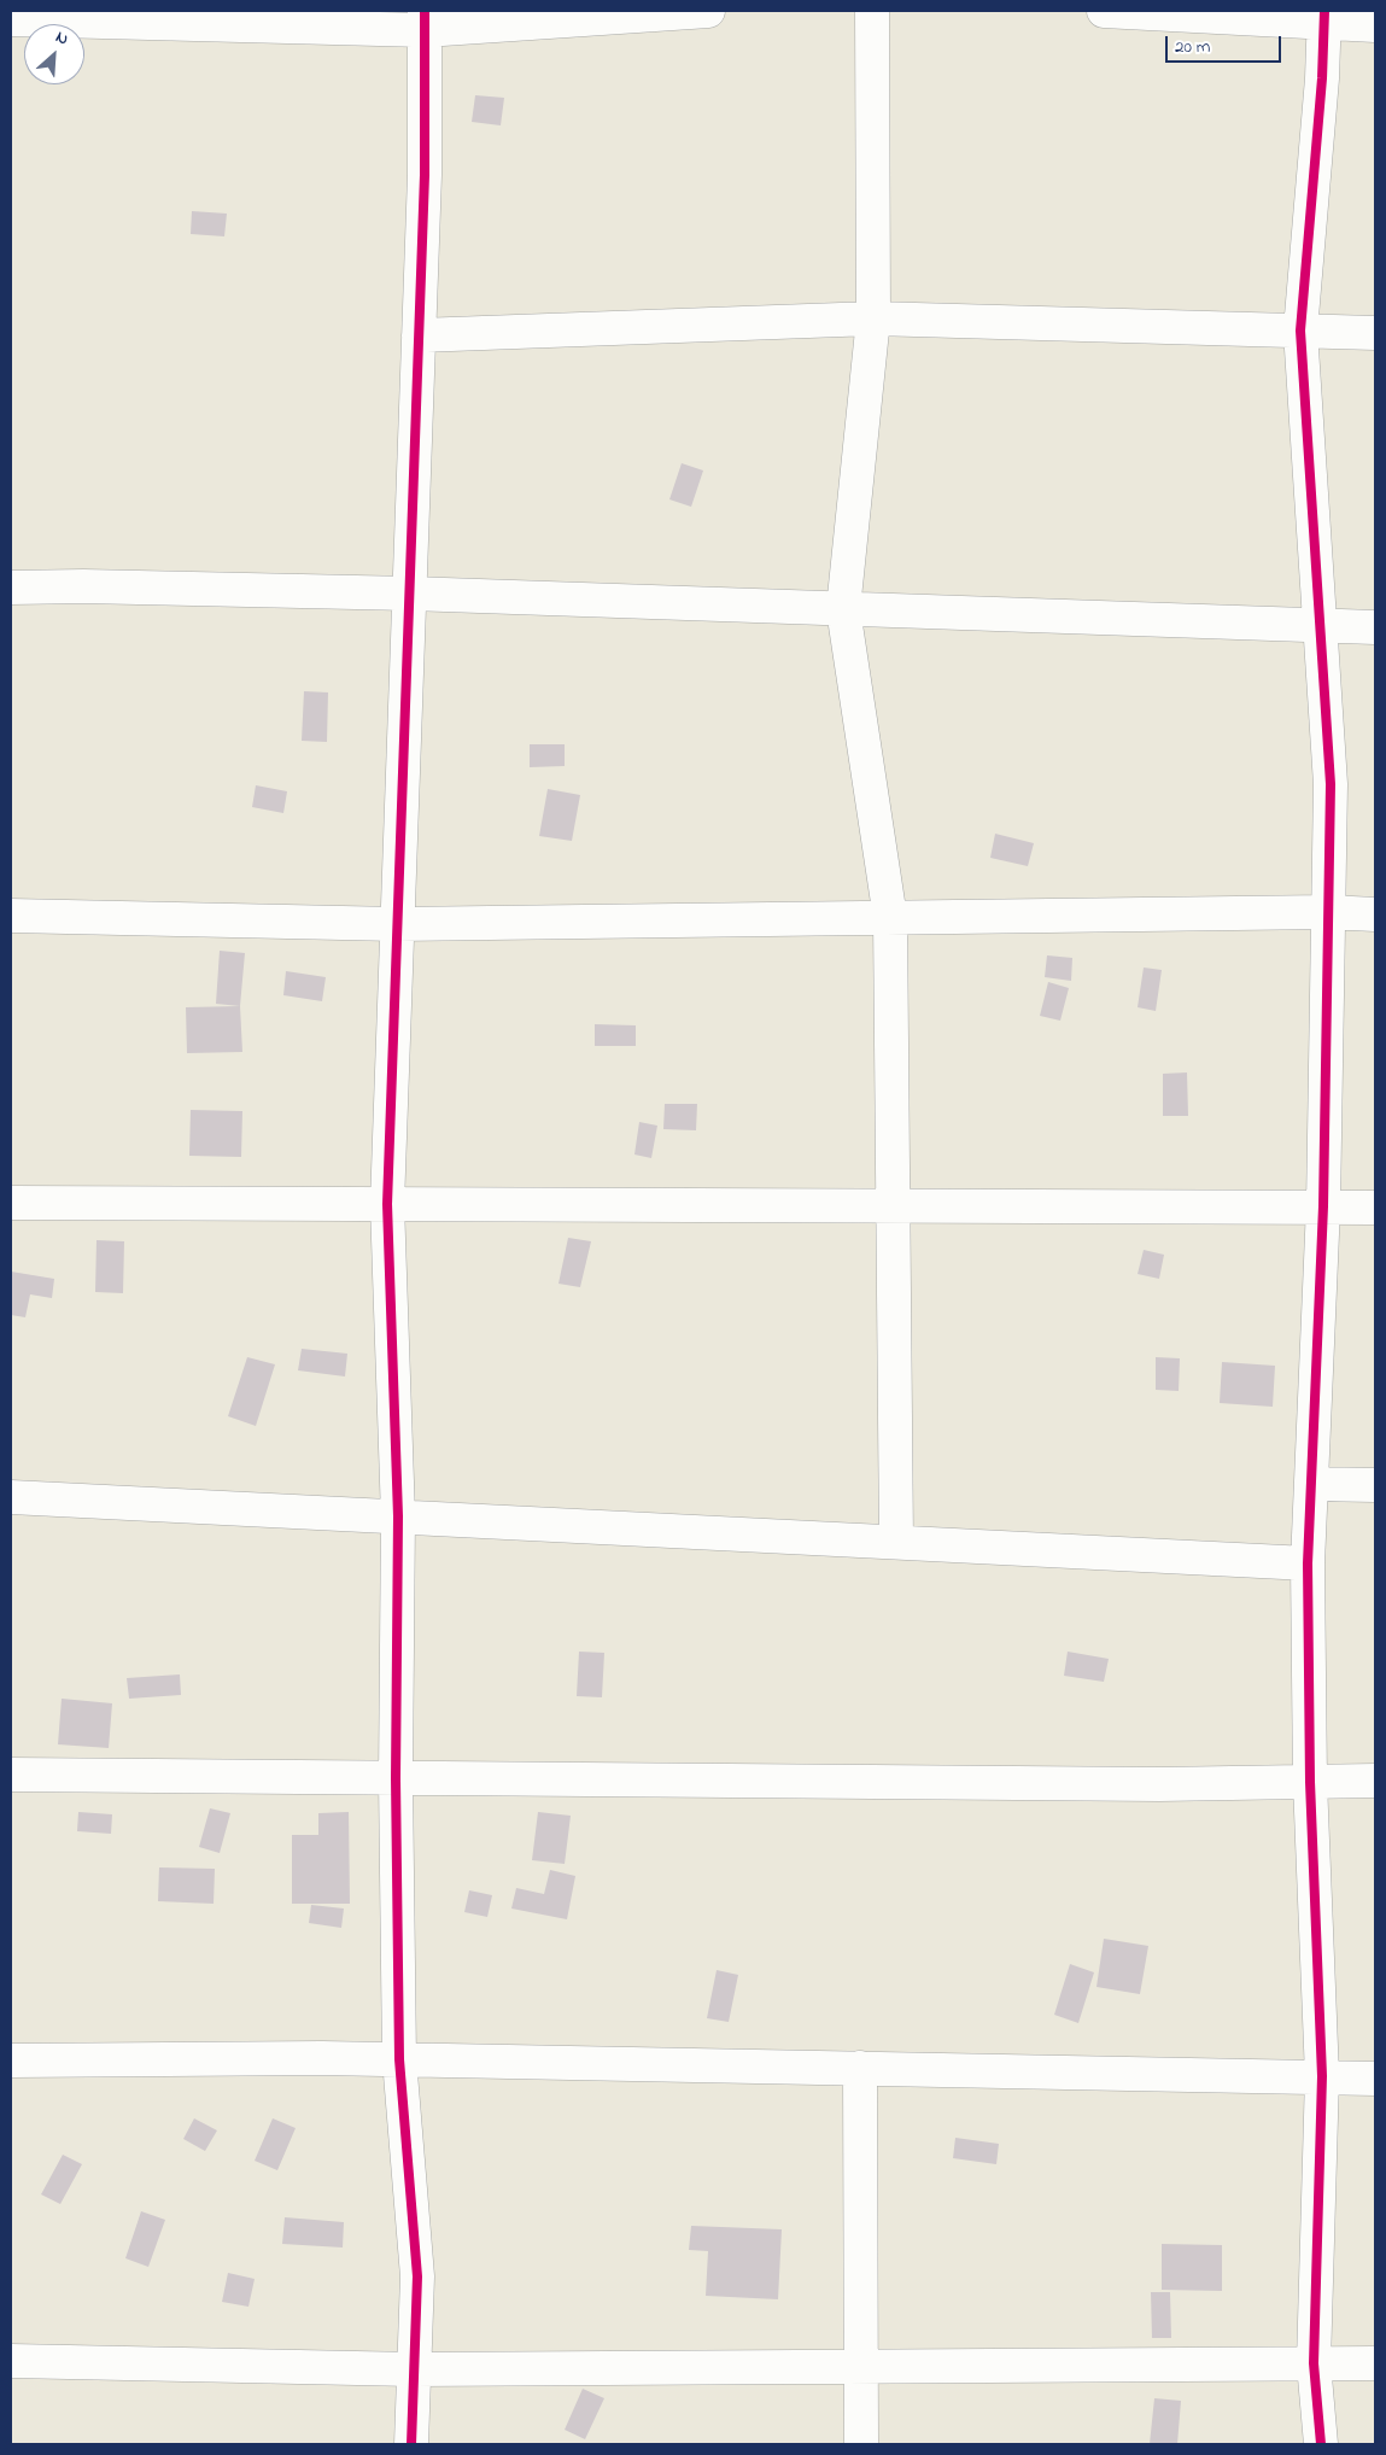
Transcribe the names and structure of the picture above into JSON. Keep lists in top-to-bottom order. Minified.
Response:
{"scale_bar":"20 m","north":"top right"}
